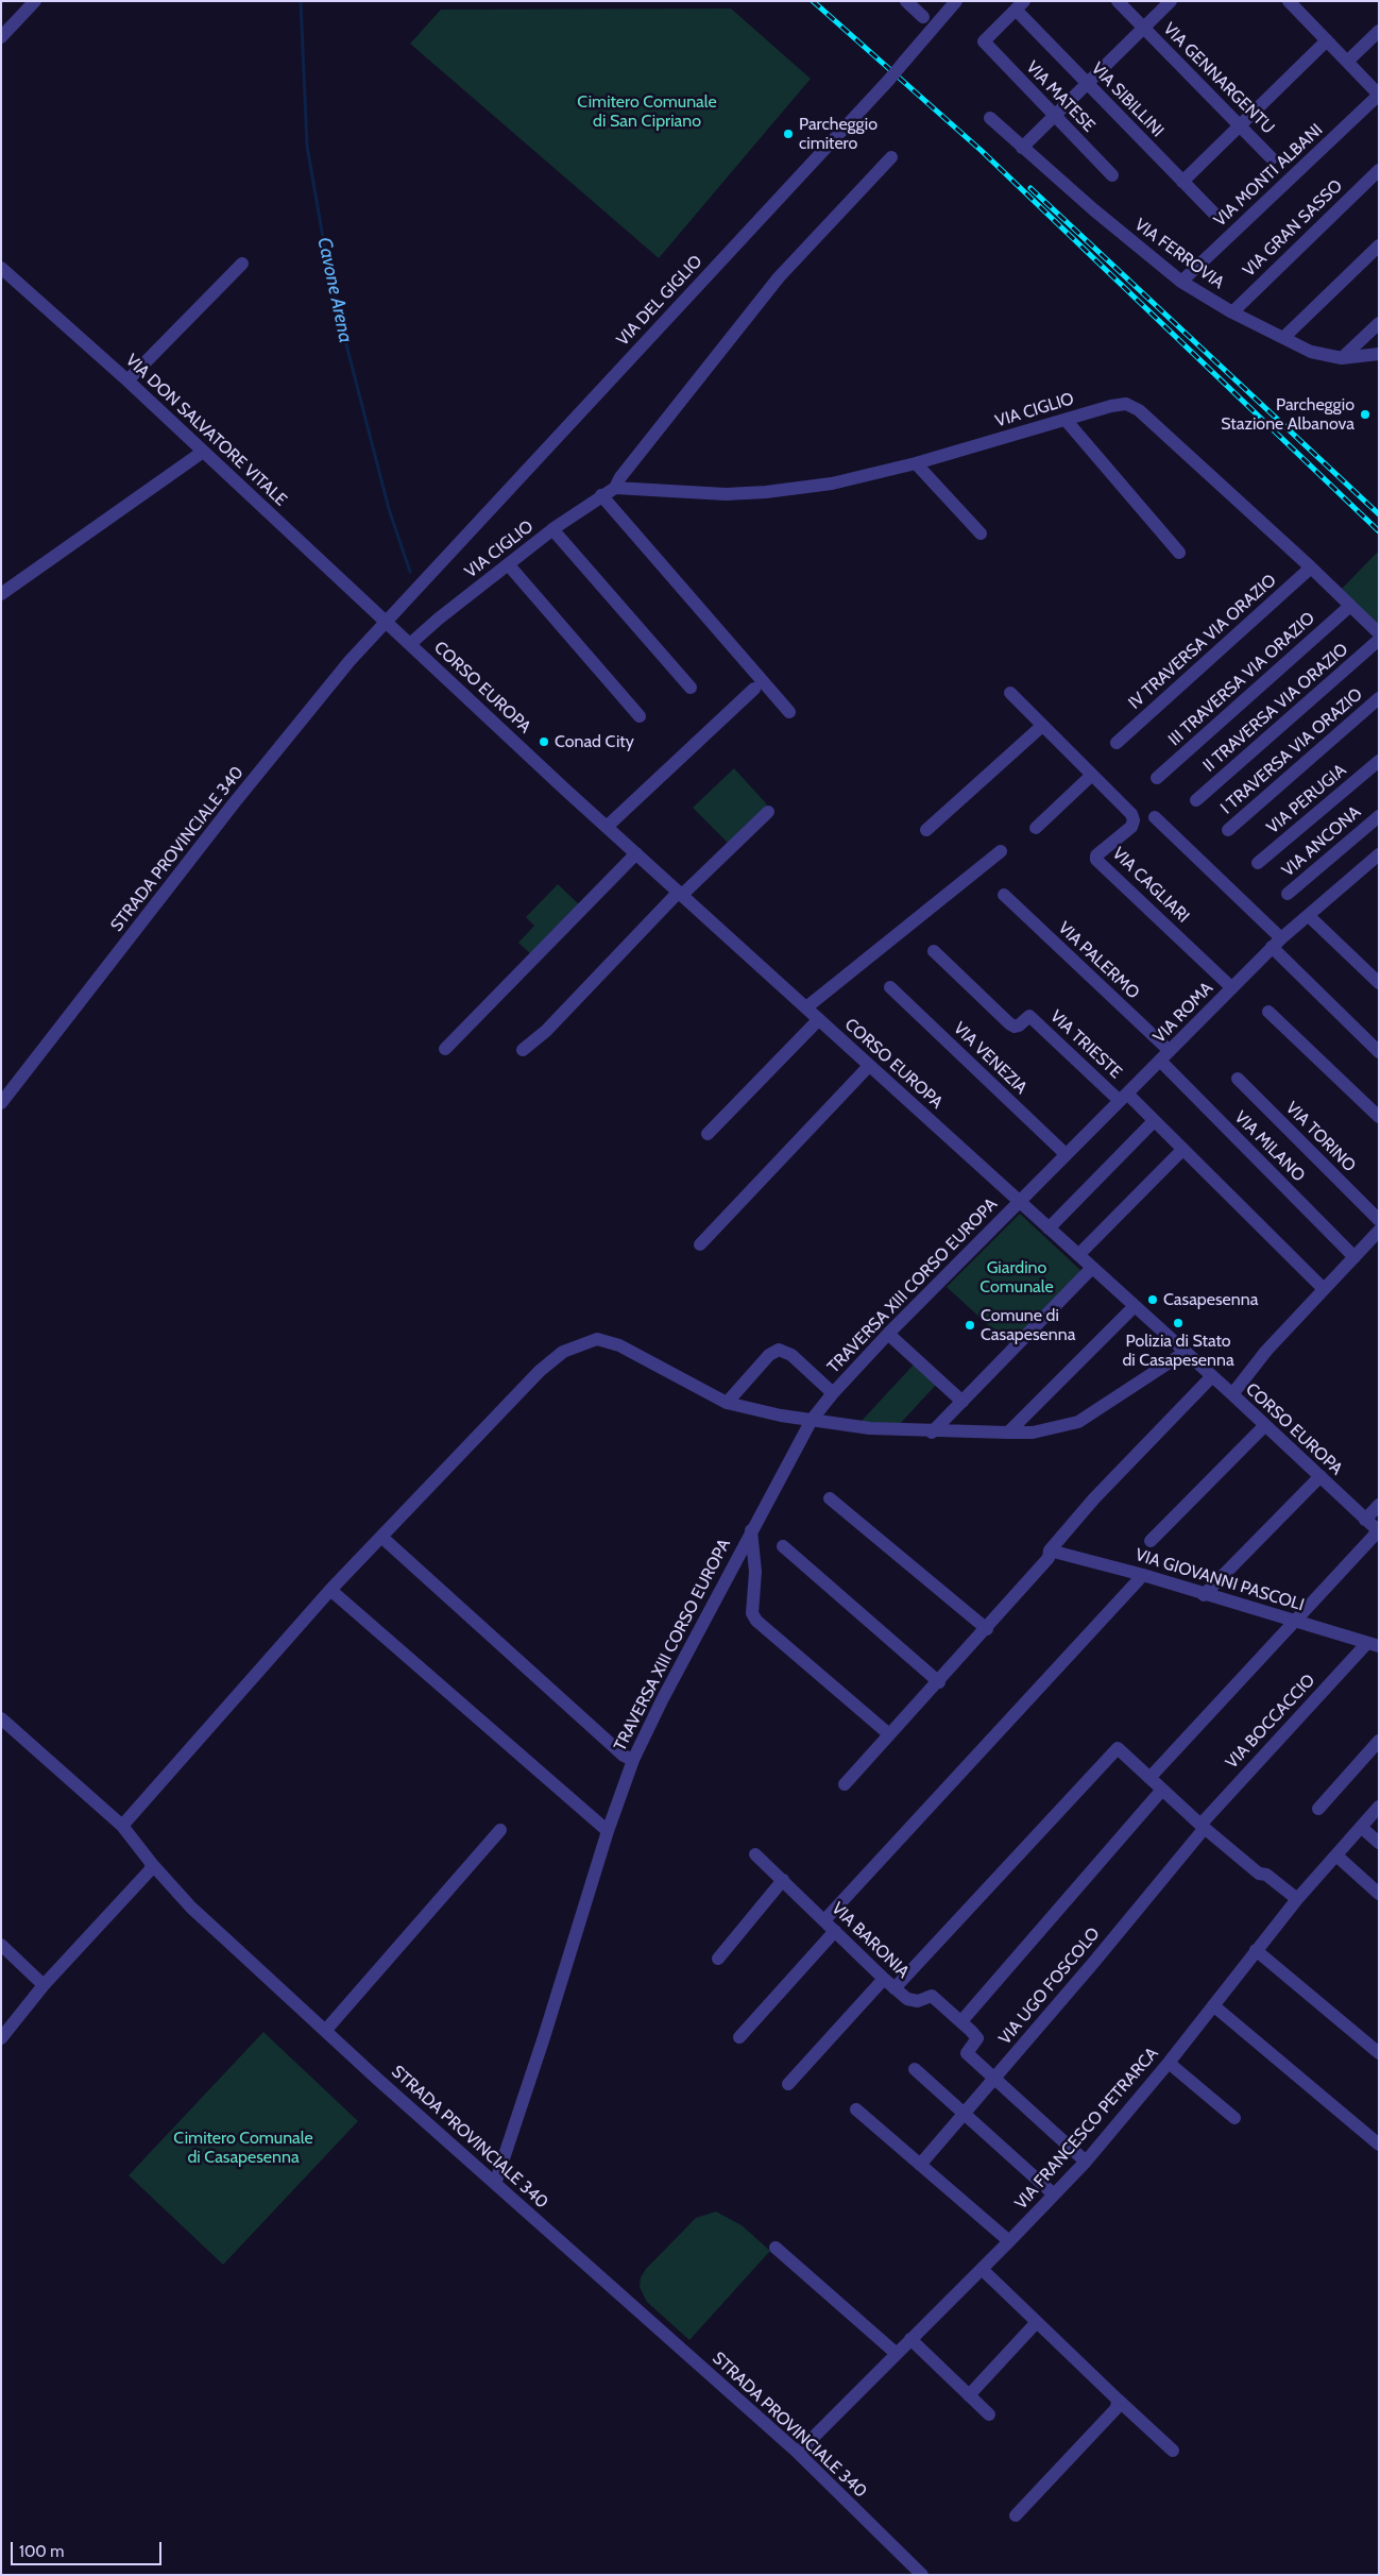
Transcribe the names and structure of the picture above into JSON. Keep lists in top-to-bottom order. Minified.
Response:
{"streets":{"street":["VIA GENNARGENTU","VIA MATESE","VIA SIBILLINI","VIA MONTI ALBANI","VIA GRAN SASSO","VIA FERROVIA","VIA DEL GIGLIO","VIA CIGLIO","VIA DON SALVATORE VITALE","IV TRAVERSA VIA ORAZIO","III TRAVERSA VIA ORAZIO","CORSO EUROPA","II TRAVERSA VIA ORAZIO","I TRAVERSA VIA ORAZIO","VIA PERUGIA","VIA ANCONA","STRADA PROVINCIALE 340","VIA CAGLIARI","VIA PALERMO","VIA ROMA","VIA TRIESTE","VIA VENEZIA","VIA TORINO","VIA MILANO","TRAVERSA XIII CORSO EUROPA","VIA GIOVANNI PASCOLI","VIA BOCCACCIO","VIA BARONIA","VIA UGO FOSCOLO","VIA FRANCESCO PETRARCA"]},"crossings":[["VIA MATESE","VIA SIBILLINI"],["VIA MONTI ALBANI","VIA FERROVIA"],["VIA GRAN SASSO","VIA FERROVIA"],["VIA DEL GIGLIO","VIA DON SALVATORE VITALE"],["VIA DEL GIGLIO","CORSO EUROPA"],["VIA DEL GIGLIO","STRADA PROVINCIALE 340"],["VIA CIGLIO","IV TRAVERSA VIA ORAZIO"],["VIA CIGLIO","III TRAVERSA VIA ORAZIO"],["VIA CIGLIO","CORSO EUROPA"],["VIA DON SALVATORE VITALE","CORSO EUROPA"],["VIA DON SALVATORE VITALE","STRADA PROVINCIALE 340"],["CORSO EUROPA","STRADA PROVINCIALE 340"],["CORSO EUROPA","VIA ROMA"],["CORSO EUROPA","TRAVERSA XIII CORSO EUROPA"],["STRADA PROVINCIALE 340","TRAVERSA XIII CORSO EUROPA"],["STRADA PROVINCIALE 340","VIA FRANCESCO PETRARCA"],["VIA CAGLIARI","VIA ROMA"],["VIA PALERMO","VIA ROMA"],["VIA PALERMO","VIA MILANO"],["VIA ROMA","VIA TRIESTE"],["VIA ROMA","VIA VENEZIA"],["VIA ROMA","VIA MILANO"],["VIA ROMA","TRAVERSA XIII CORSO EUROPA"],["VIA GIOVANNI PASCOLI","VIA BOCCACCIO"],["VIA BOCCACCIO","VIA UGO FOSCOLO"],["VIA BARONIA","VIA UGO FOSCOLO"],["VIA BARONIA","VIA FRANCESCO PETRARCA"]],"water":["Cavone Arena"],"parks":["Cimitero Comunale di San Cipriano","Giardino Comunale","Cimitero Comunale di Casapesenna"],"places":["Parcheggio cimitero","Parcheggio Stazione Albanova","Conad City","Casapesenna","Polizia di Stato di Casapesenna","Comune di Casapesenna"],"scale_bar":"100 m"}
